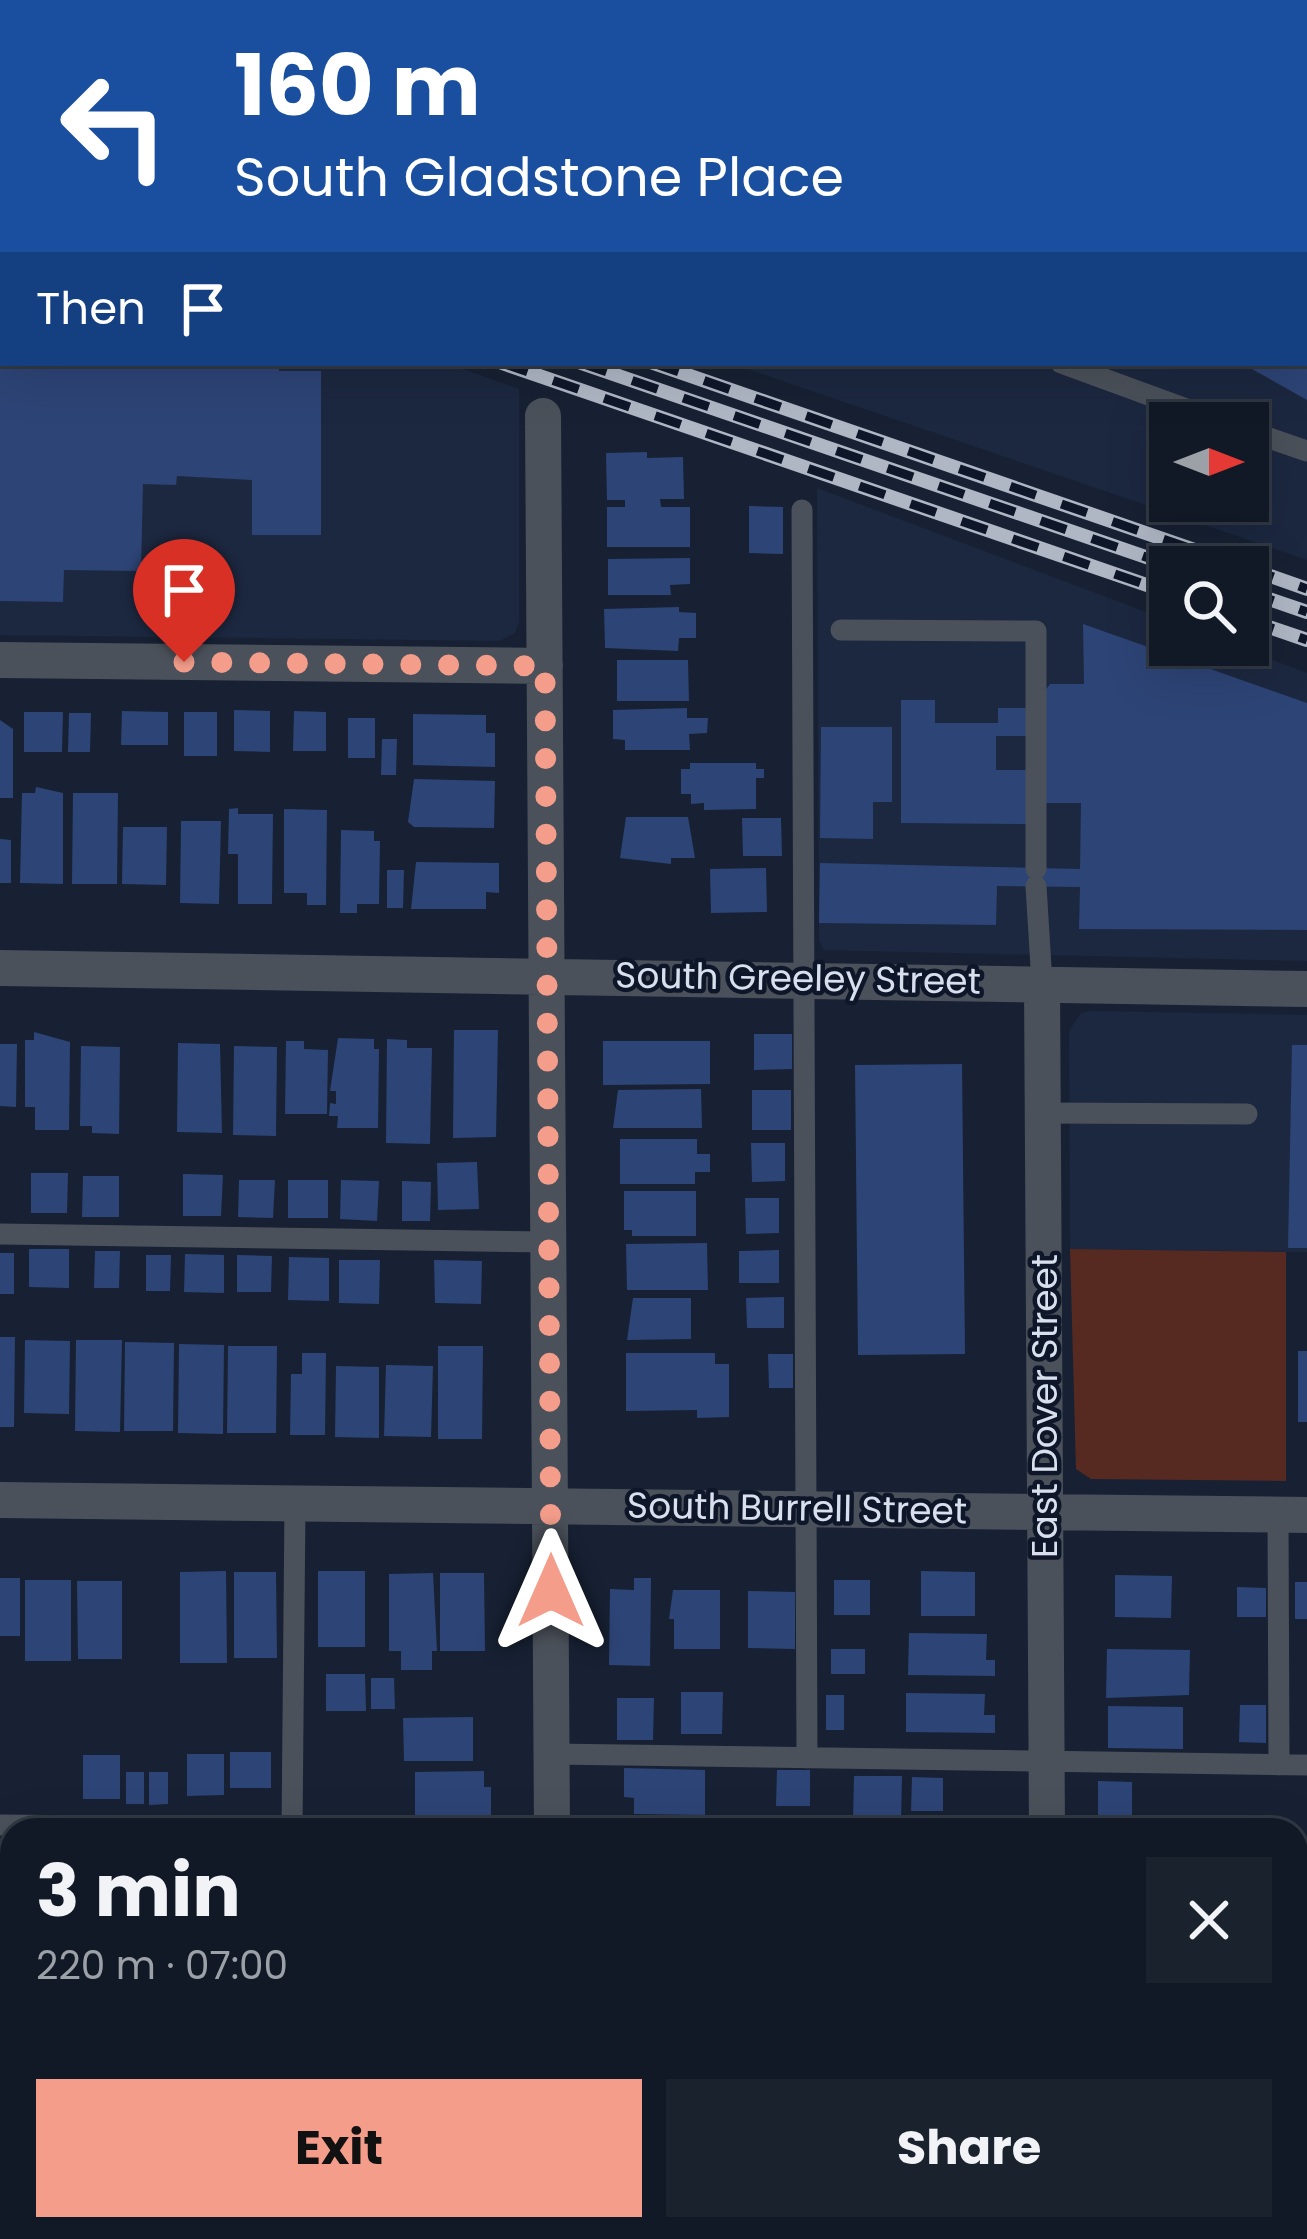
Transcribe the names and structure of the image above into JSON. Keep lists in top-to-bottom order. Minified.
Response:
{"streets":{"street":["South Greeley Street","East Dover Street","South Burrell Street"]},"crossings":[["South Greeley Street","East Dover Street"],["East Dover Street","South Burrell Street"]],"north":"right","page":{"turn":["160 m","South Gladstone Place"],"then":"Then","heading":["3 min","220 m · 07:00"],"buttons":["Exit","Share"]}}
